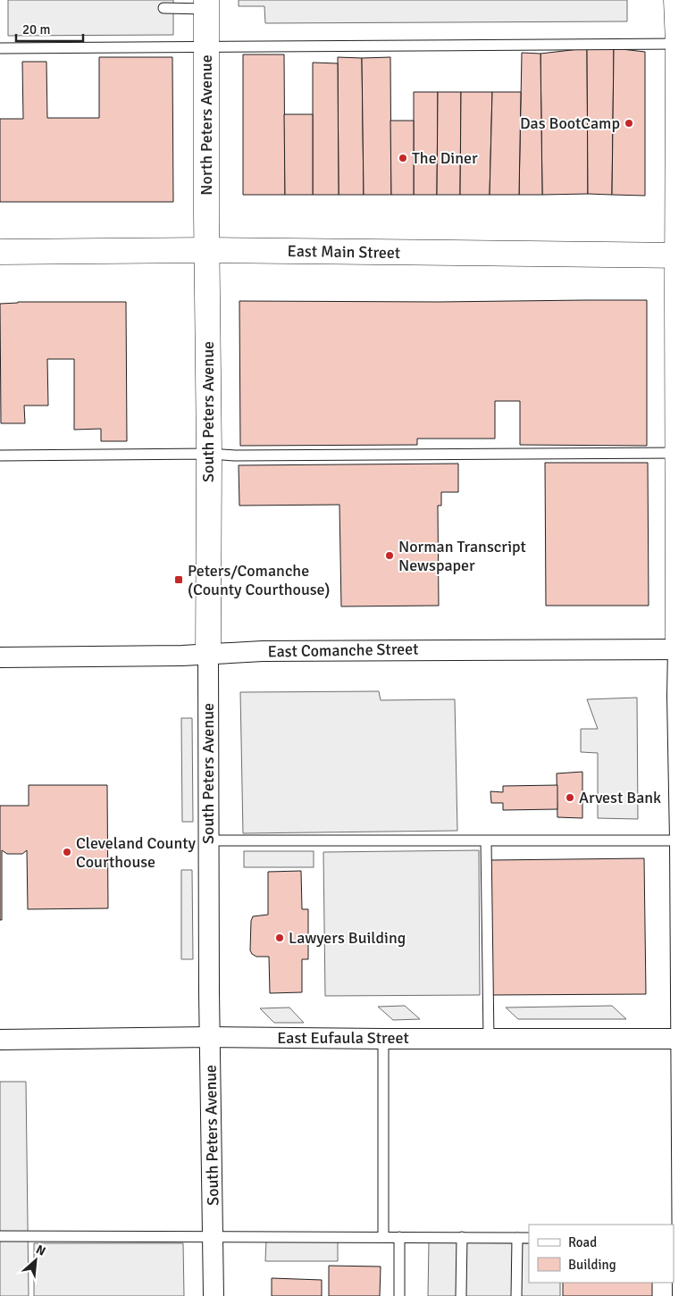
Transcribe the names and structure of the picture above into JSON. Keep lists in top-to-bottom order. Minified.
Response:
{"streets":{"street":["North Peters Avenue","East Main Street","South Peters Avenue","East Comanche Street","East Eufaula Street"]},"crossings":[["North Peters Avenue","East Main Street"],["North Peters Avenue","South Peters Avenue"],["East Main Street","South Peters Avenue"],["South Peters Avenue","East Comanche Street"],["South Peters Avenue","East Eufaula Street"]],"places":{"other":["Das BootCamp","The Diner","Norman Transcript Newspaper","Arvest Bank","Cleveland County Courthouse","Lawyers Building"],"transit":["Peters/Comanche (County Courthouse)"]},"legend":["Road","Building"],"scale_bar":"20 m","north":"top right"}
